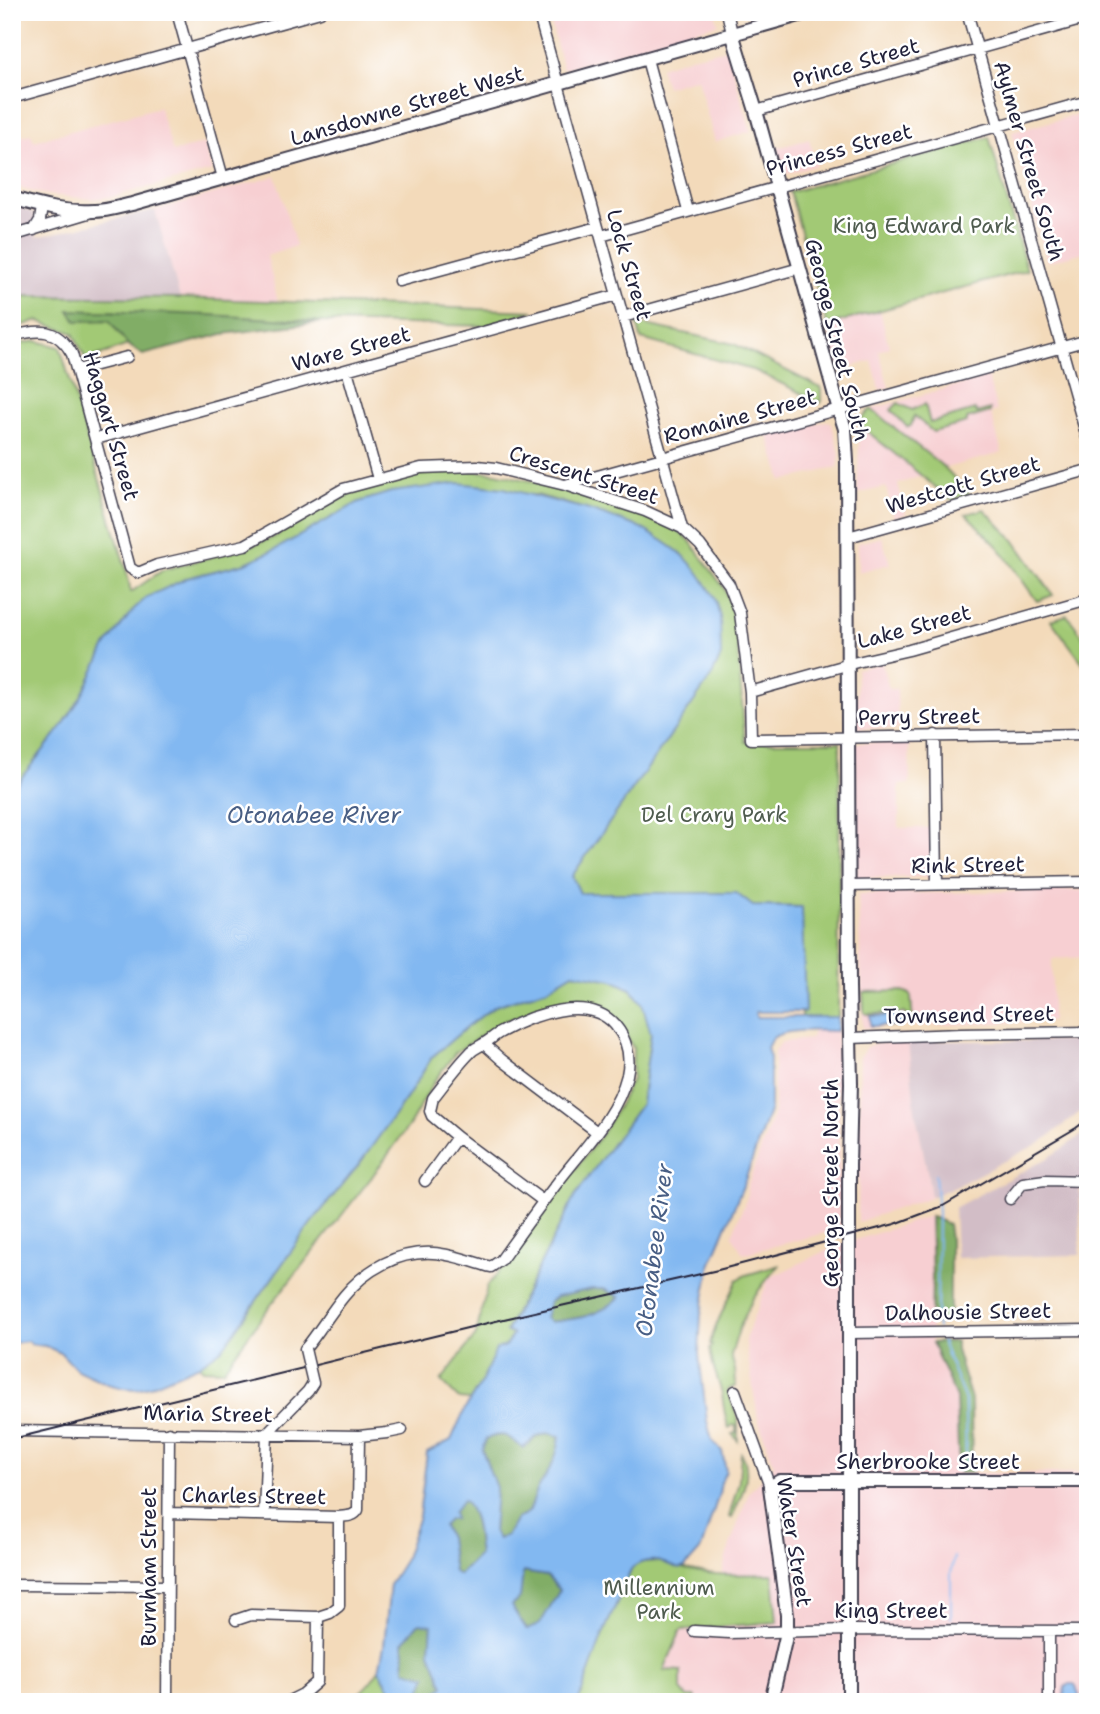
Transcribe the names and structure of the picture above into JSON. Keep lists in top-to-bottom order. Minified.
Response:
{"streets":{"main road":["Lansdowne Street West","George Street South","George Street North","Sherbrooke Street","Water Street"],"street":["Prince Street","Princess Street","Aylmer Street South","Lock Street","Ware Street","Romaine Street","Haggart Street","Crescent Street","Westcott Street","Lake Street","Perry Street","Rink Street","Townsend Street","Dalhousie Street","Maria Street","Charles Street","Burnham Street","King Street"]},"crossings":[["Prince Street","Aylmer Street South"],["Prince Street","George Street South"],["Lansdowne Street West","Lock Street"],["Lansdowne Street West","George Street South"],["Princess Street","Aylmer Street South"],["Princess Street","Lock Street"],["Princess Street","George Street South"],["Aylmer Street South","Romaine Street"],["Lock Street","Ware Street"],["Lock Street","Romaine Street"],["Lock Street","Crescent Street"],["George Street South","Romaine Street"],["George Street South","Westcott Street"],["George Street South","Lake Street"],["George Street South","George Street North"],["Ware Street","Haggart Street"],["Romaine Street","Crescent Street"],["Haggart Street","Crescent Street"],["Crescent Street","Lake Street"],["Crescent Street","Perry Street"],["Lake Street","George Street North"],["Perry Street","George Street North"],["Rink Street","George Street North"],["Townsend Street","George Street North"],["George Street North","Dalhousie Street"],["George Street North","Sherbrooke Street"],["George Street North","King Street"],["Maria Street","Burnham Street"],["Sherbrooke Street","Water Street"],["Charles Street","Burnham Street"],["Water Street","King Street"]],"water":["Otonabee River"],"parks":["King Edward Park","Del Crary Park","Millennium Park"]}
